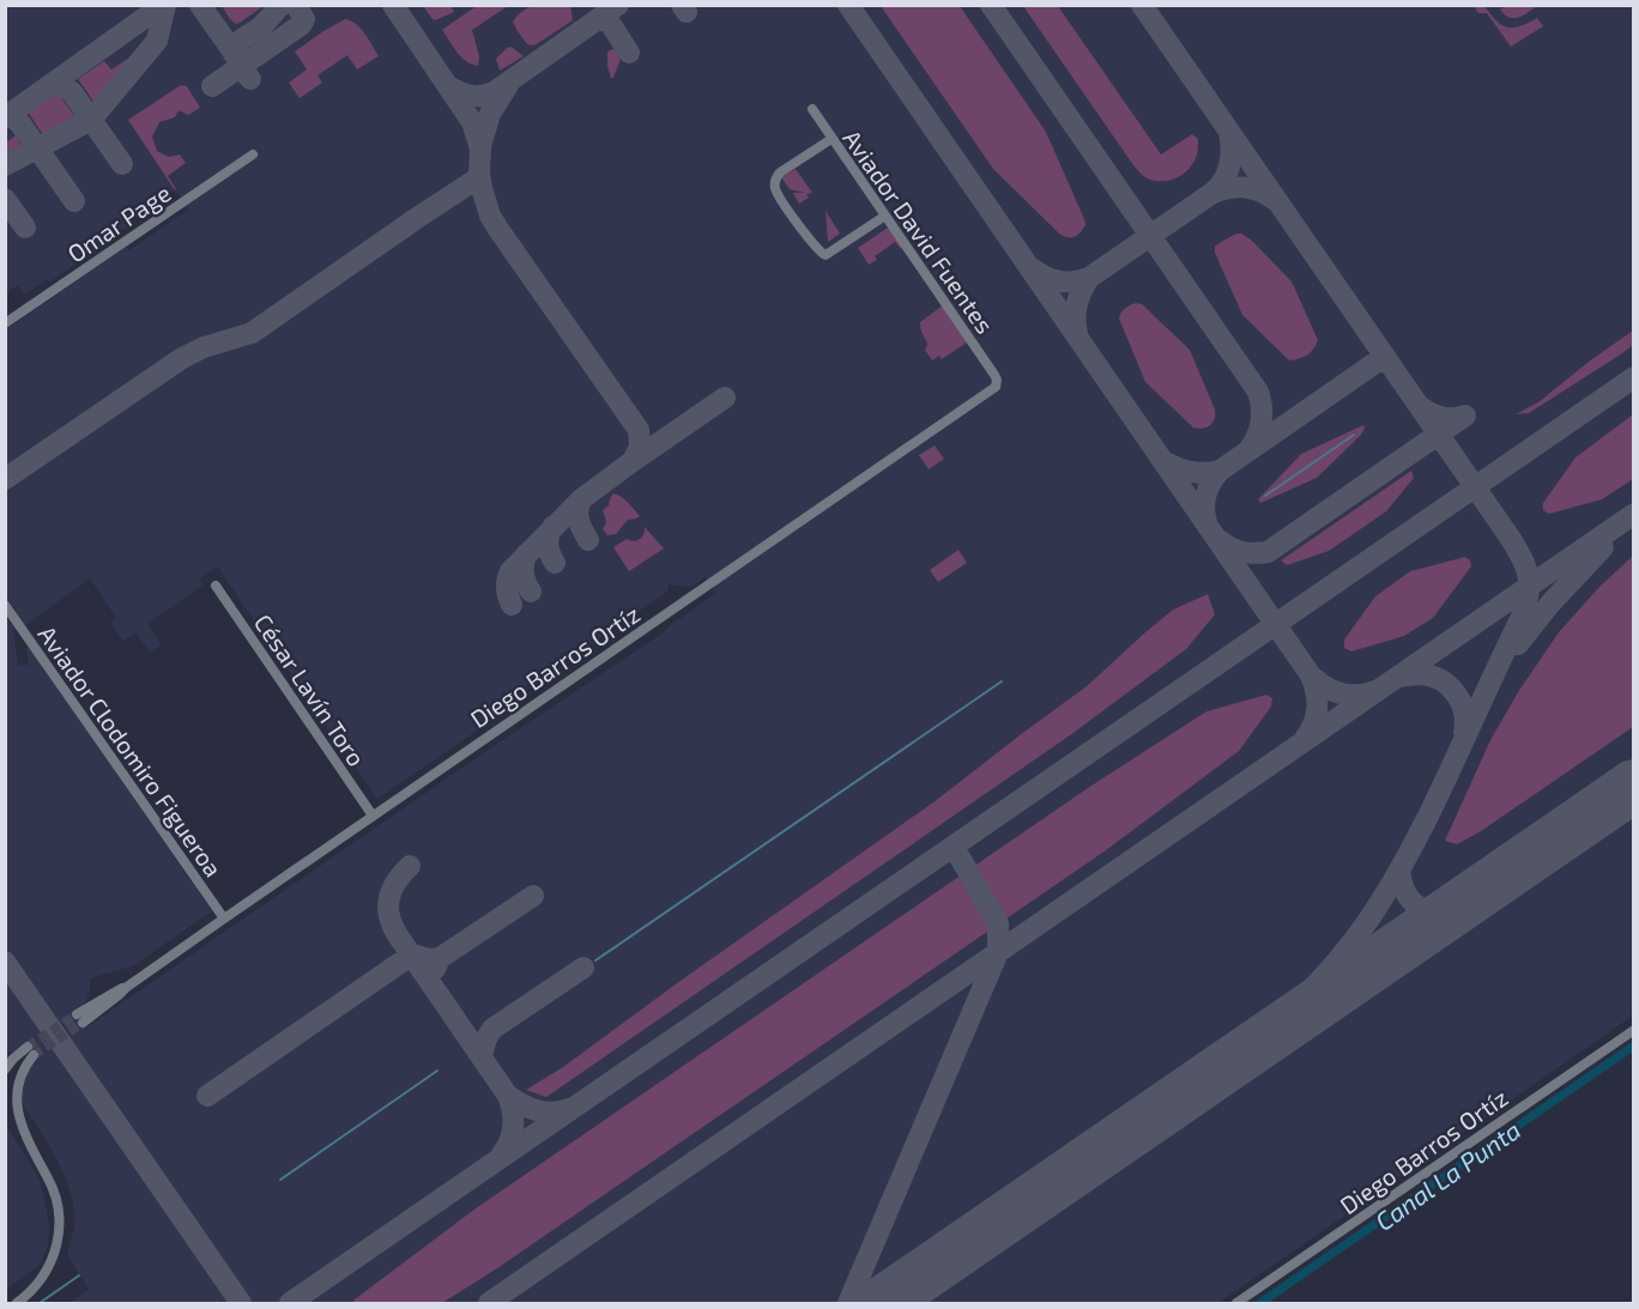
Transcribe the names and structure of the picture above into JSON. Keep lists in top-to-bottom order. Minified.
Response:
{"streets":{"street":["Omar Page","Aviador David Fuentes","Diego Barros Ortíz","César Lavín Toro","Aviador Clodomiro Figueroa"]},"crossings":[["Aviador David Fuentes","Diego Barros Ortíz"],["Diego Barros Ortíz","César Lavín Toro"],["Diego Barros Ortíz","Aviador Clodomiro Figueroa"]],"water":["Canal La Punta"]}
